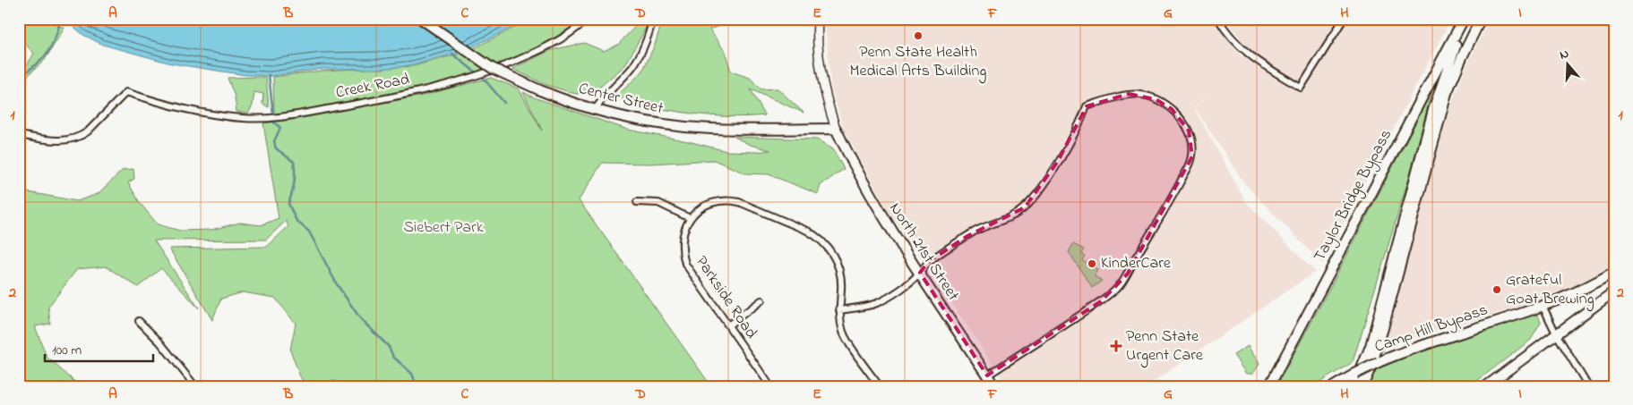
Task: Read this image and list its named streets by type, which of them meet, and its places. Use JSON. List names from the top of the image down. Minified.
{"streets":{"main road":["Center Street","Taylor Bridge Bypass","North 21st Street","Camp Hill Bypass"],"street":["Creek Road","Parkside Road"]},"crossings":[["Center Street","North 21st Street"]],"parks":["Siebert Park"],"places":{"other":["Penn State Health Medical Arts Building","KinderCare","Grateful Goat Brewing"],"health":["Penn State Urgent Care"]},"scale_bar":"100 m","north":"top","grid":{"columns":["A","B","C","D","E","F","G","H","I"],"rows":["1","2"]}}
